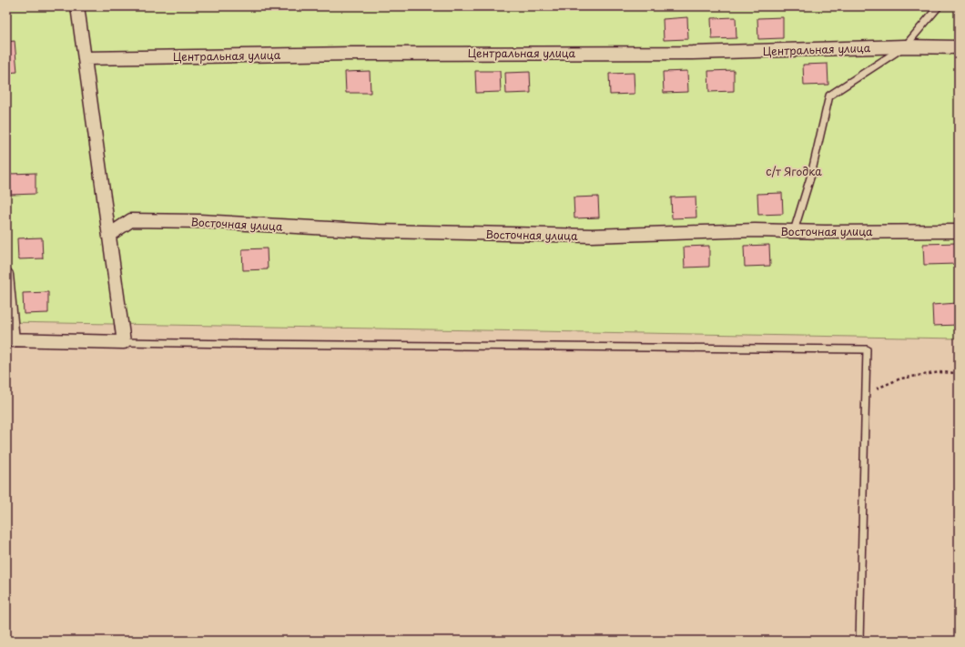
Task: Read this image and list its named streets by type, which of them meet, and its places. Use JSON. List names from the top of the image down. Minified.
{"streets":{"street":["Центральная улица","Восточная улица"]},"parks":["с/т Ягодка"]}
